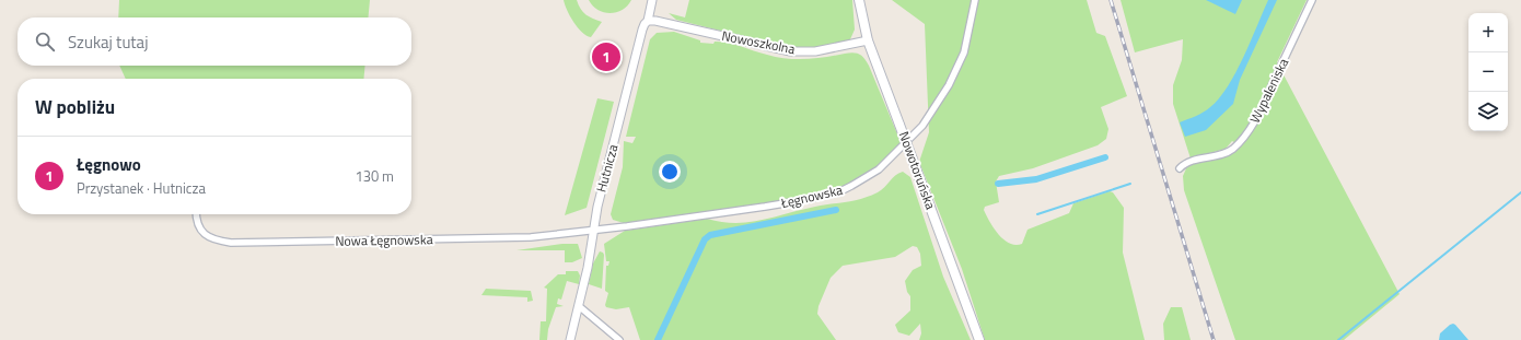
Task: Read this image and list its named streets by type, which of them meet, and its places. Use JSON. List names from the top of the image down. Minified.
{"streets":{"main road":["Nowotoruńska"],"street":["Nowoszkolna","Wypaleniska","Hutnicza","Łęgnowska","Nowa Łęgnowska"]},"crossings":[["Nowoszkolna","Hutnicza"],["Nowoszkolna","Nowotoruńska"],["Hutnicza","Łęgnowska"],["Hutnicza","Nowa Łęgnowska"],["Łęgnowska","Nowa Łęgnowska"]],"page":{"map_buttons":["+","−"],"search":"Szukaj tutaj","pins":"1","heading":"W pobliżu","list":[{"mark":"1","name":"Łęgnowo","note":"Przystanek · Hutnicza","value":"130 m"}]}}
